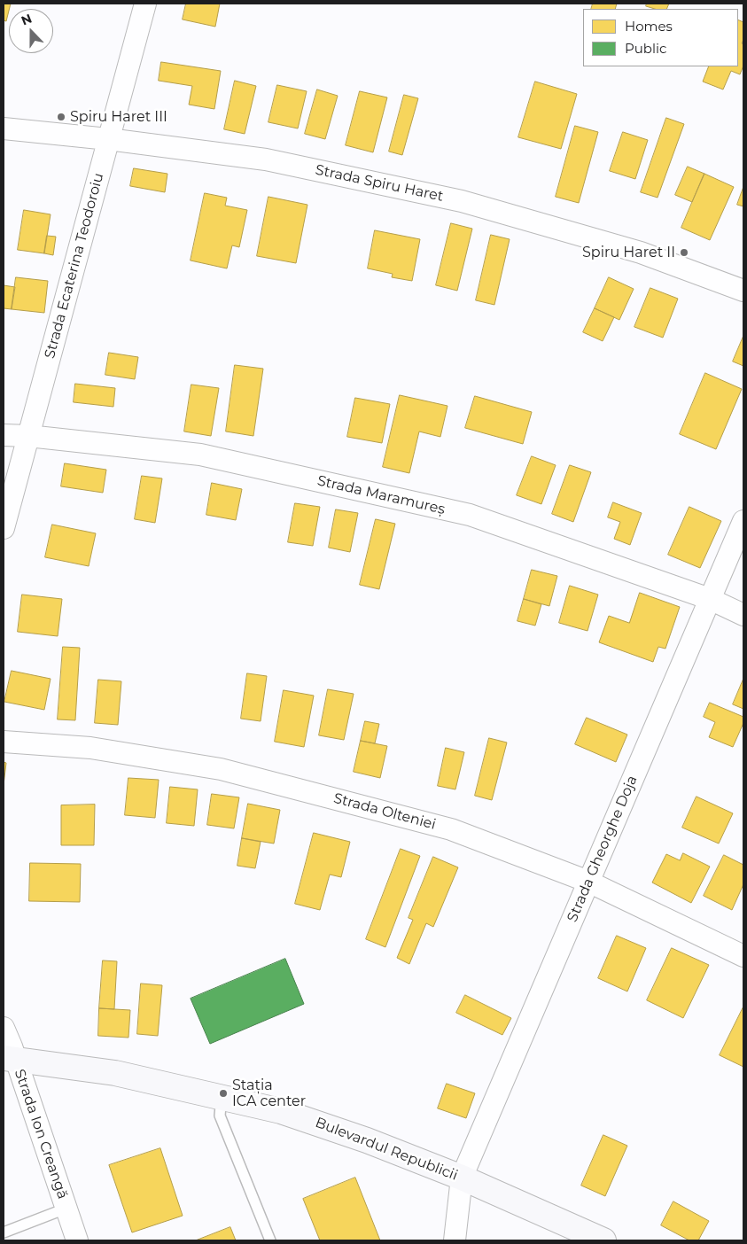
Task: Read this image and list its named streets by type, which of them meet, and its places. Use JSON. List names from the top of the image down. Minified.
{"streets":{"main road":["Bulevardul Republicii"],"street":["Strada Spiru Haret","Strada Ecaterina Teodoroiu","Strada Maramureș","Strada Olteniei","Strada Gheorghe Doja","Strada Ion Creangă"]},"crossings":[["Strada Spiru Haret","Strada Ecaterina Teodoroiu"],["Strada Ecaterina Teodoroiu","Strada Maramureș"],["Strada Maramureș","Strada Gheorghe Doja"],["Strada Olteniei","Strada Gheorghe Doja"],["Strada Gheorghe Doja","Bulevardul Republicii"],["Strada Ion Creangă","Bulevardul Republicii"]],"places":["Spiru Haret III","Spiru Haret II","Stația ICA center"],"legend":["Homes","Public"],"north":"top"}
